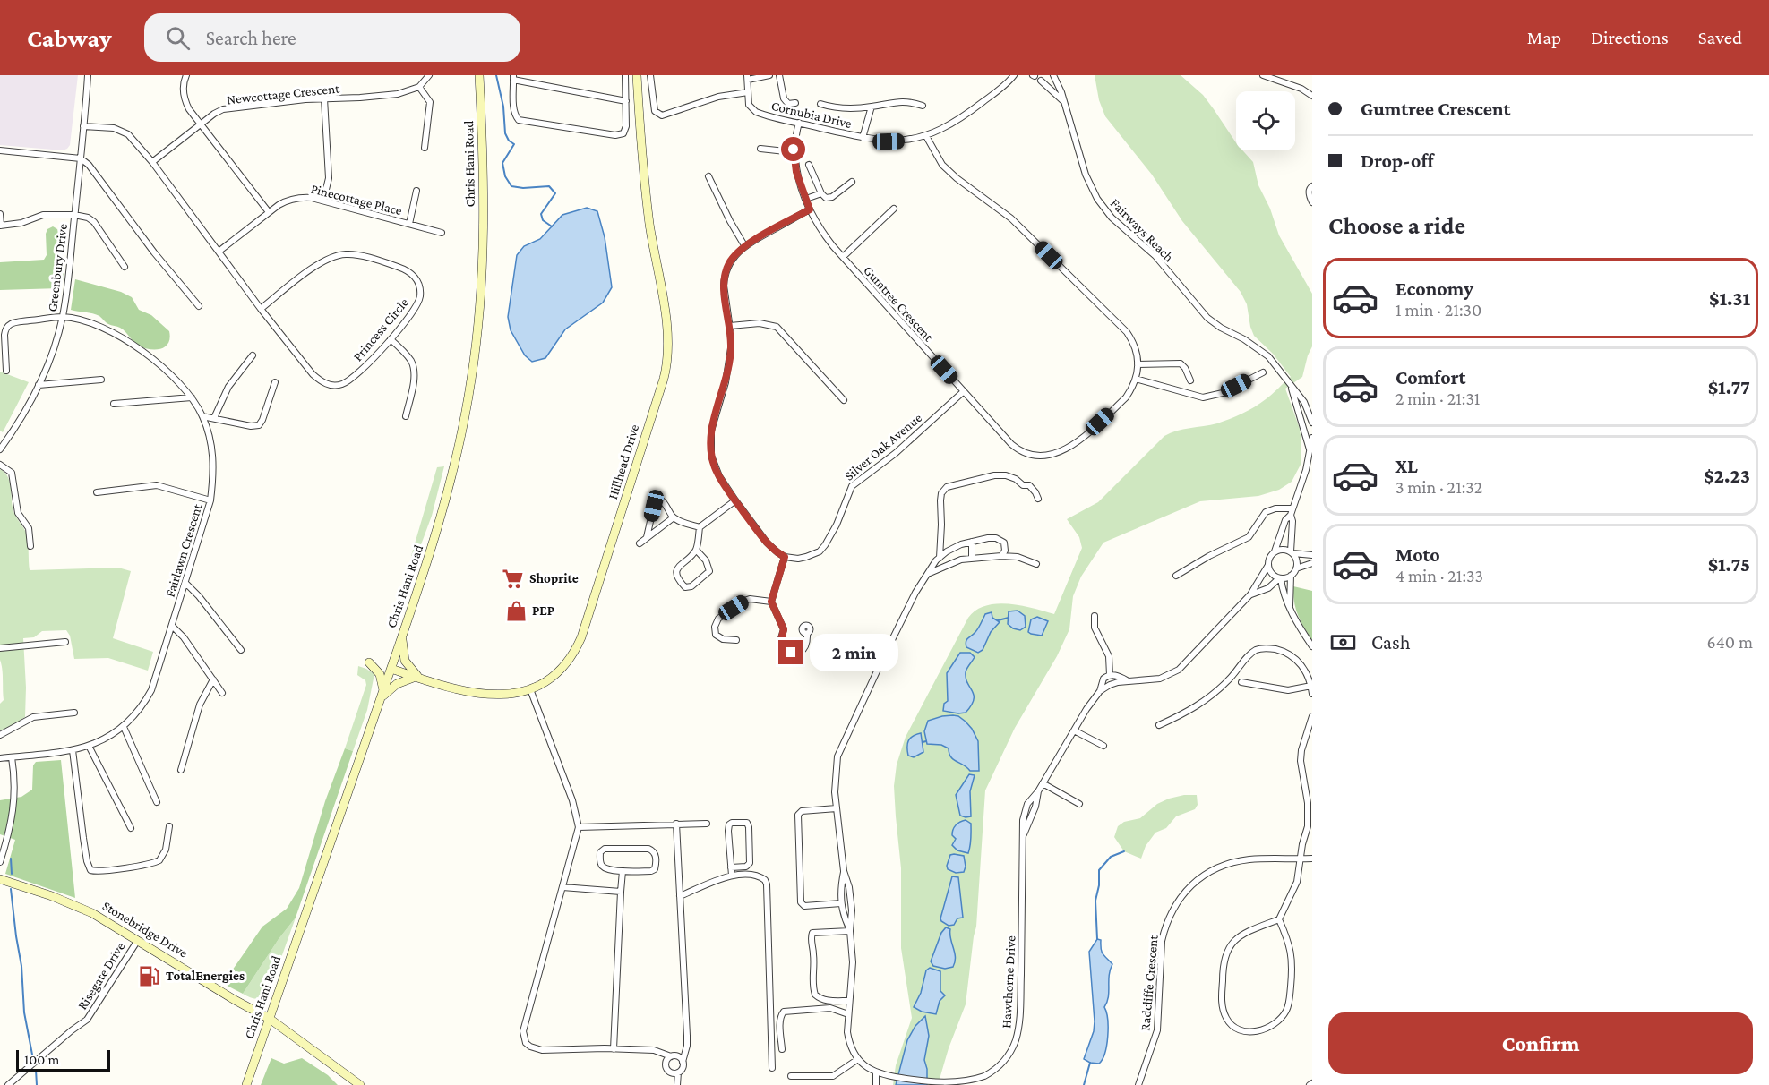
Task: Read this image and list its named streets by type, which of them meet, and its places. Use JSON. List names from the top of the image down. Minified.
{"streets":{"street":["Newcottage Crescent","Cornubia Drive","Chris Hani Road","Pinecottage Place","Fairways Reach","Greenbury Drive","Gumtree Crescent","Princess Circle","Silver Oak Avenue","Hillhead Drive","Fairlawn Crescent","Stonebridge Drive","Risegate Drive","Hawthorne Drive","Radcliffe Crescent"]},"crossings":[["Newcottage Crescent","Princess Circle"],["Cornubia Drive","Gumtree Crescent"],["Chris Hani Road","Hillhead Drive"],["Chris Hani Road","Stonebridge Drive"],["Pinecottage Place","Princess Circle"],["Greenbury Drive","Princess Circle"],["Greenbury Drive","Fairlawn Crescent"],["Gumtree Crescent","Silver Oak Avenue"],["Stonebridge Drive","Risegate Drive"]],"places":{"supermarket":["Shoprite"],"shop":["PEP"],"fuel station":["TotalEnergies"]},"scale_bar":"100 m","page":{"header":"Cabway","search":"Search here","nav":["Map","Directions","Saved"],"banner":["Gumtree Crescent","Drop-off"],"heading":"Choose a ride","list":[{"name":"Economy","note":"1 min · 21:30","value":"$1.31"},{"name":"Comfort","note":"2 min · 21:31","value":"$1.77"},{"name":"XL","note":"3 min · 21:32","value":"$2.23"},{"name":"Moto","note":"4 min · 21:33","value":"$1.75"}],"pay":["Cash","640 m"],"bubble":"2 min","buttons":"Confirm","scale":"100 m"}}
